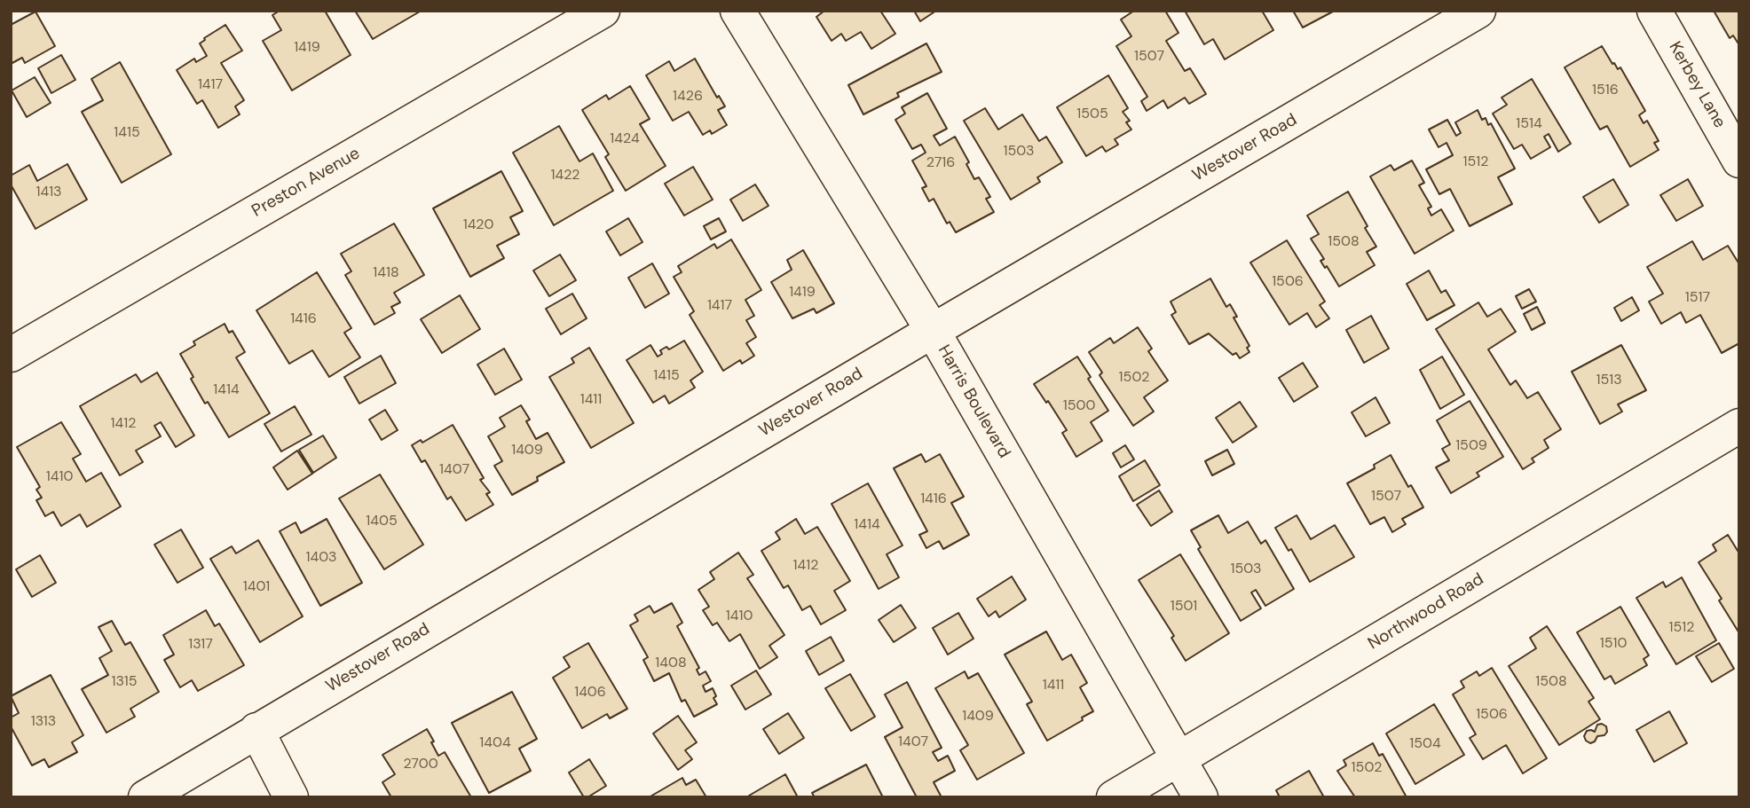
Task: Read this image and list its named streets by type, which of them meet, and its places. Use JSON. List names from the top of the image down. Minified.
{"streets":{"street":["Kerbey Lane","Westover Road","Preston Avenue","Harris Boulevard","Northwood Road"]},"crossings":[["Westover Road","Harris Boulevard"],["Harris Boulevard","Northwood Road"]],"house_numbers":["1419","1507","1417","1516","1426","1505","1514","1415","1424","1503","1512","2716","1422","1413","1420","1508","1418","1506","1419","1517","1417","1416","1415","1502","1513","1414","1411","1500","1412","1509","1409","1407","1410","1507","1416","1405","1414","1403","1412","1503","1401","1501","1410","1512","1510","1317","1408","1315","1508","1411","1406","1506","1409","1313","1407","1404","1504","2700","1502"]}
